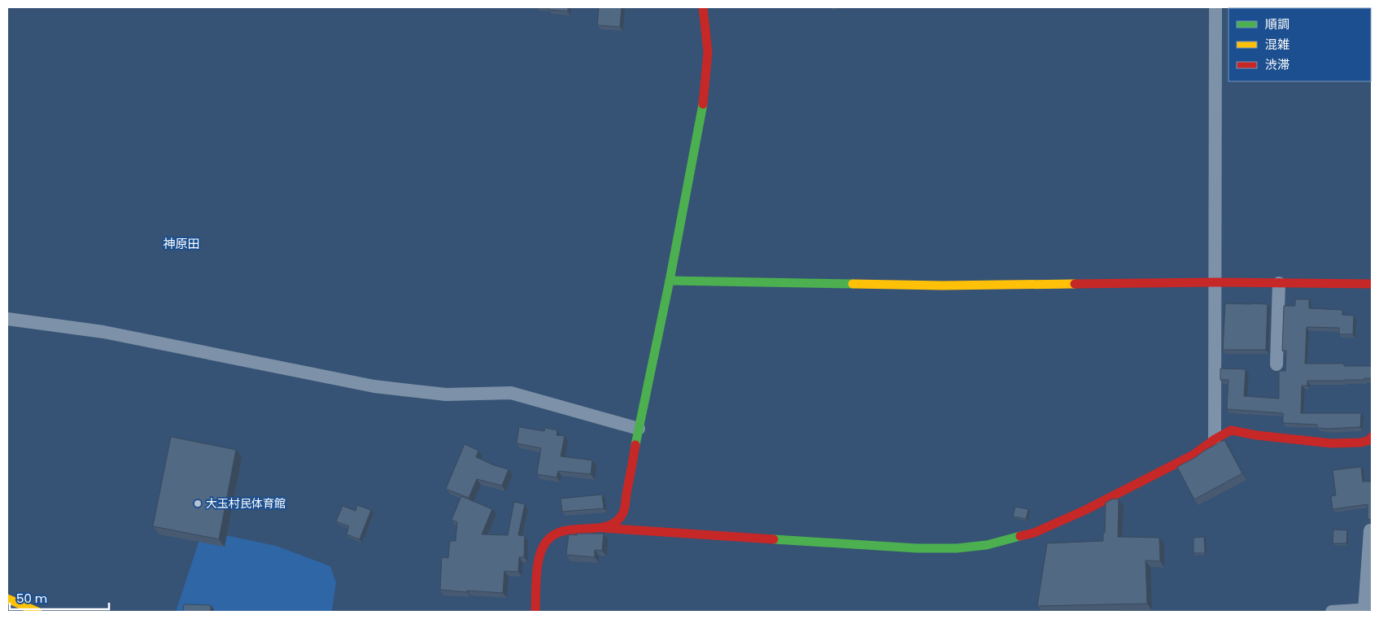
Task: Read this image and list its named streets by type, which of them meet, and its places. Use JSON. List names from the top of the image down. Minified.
{"districts":["神原田"],"places":["大玉村民体育館"],"legend":["順調","混雑","渋滞"],"scale_bar":"50 m"}
